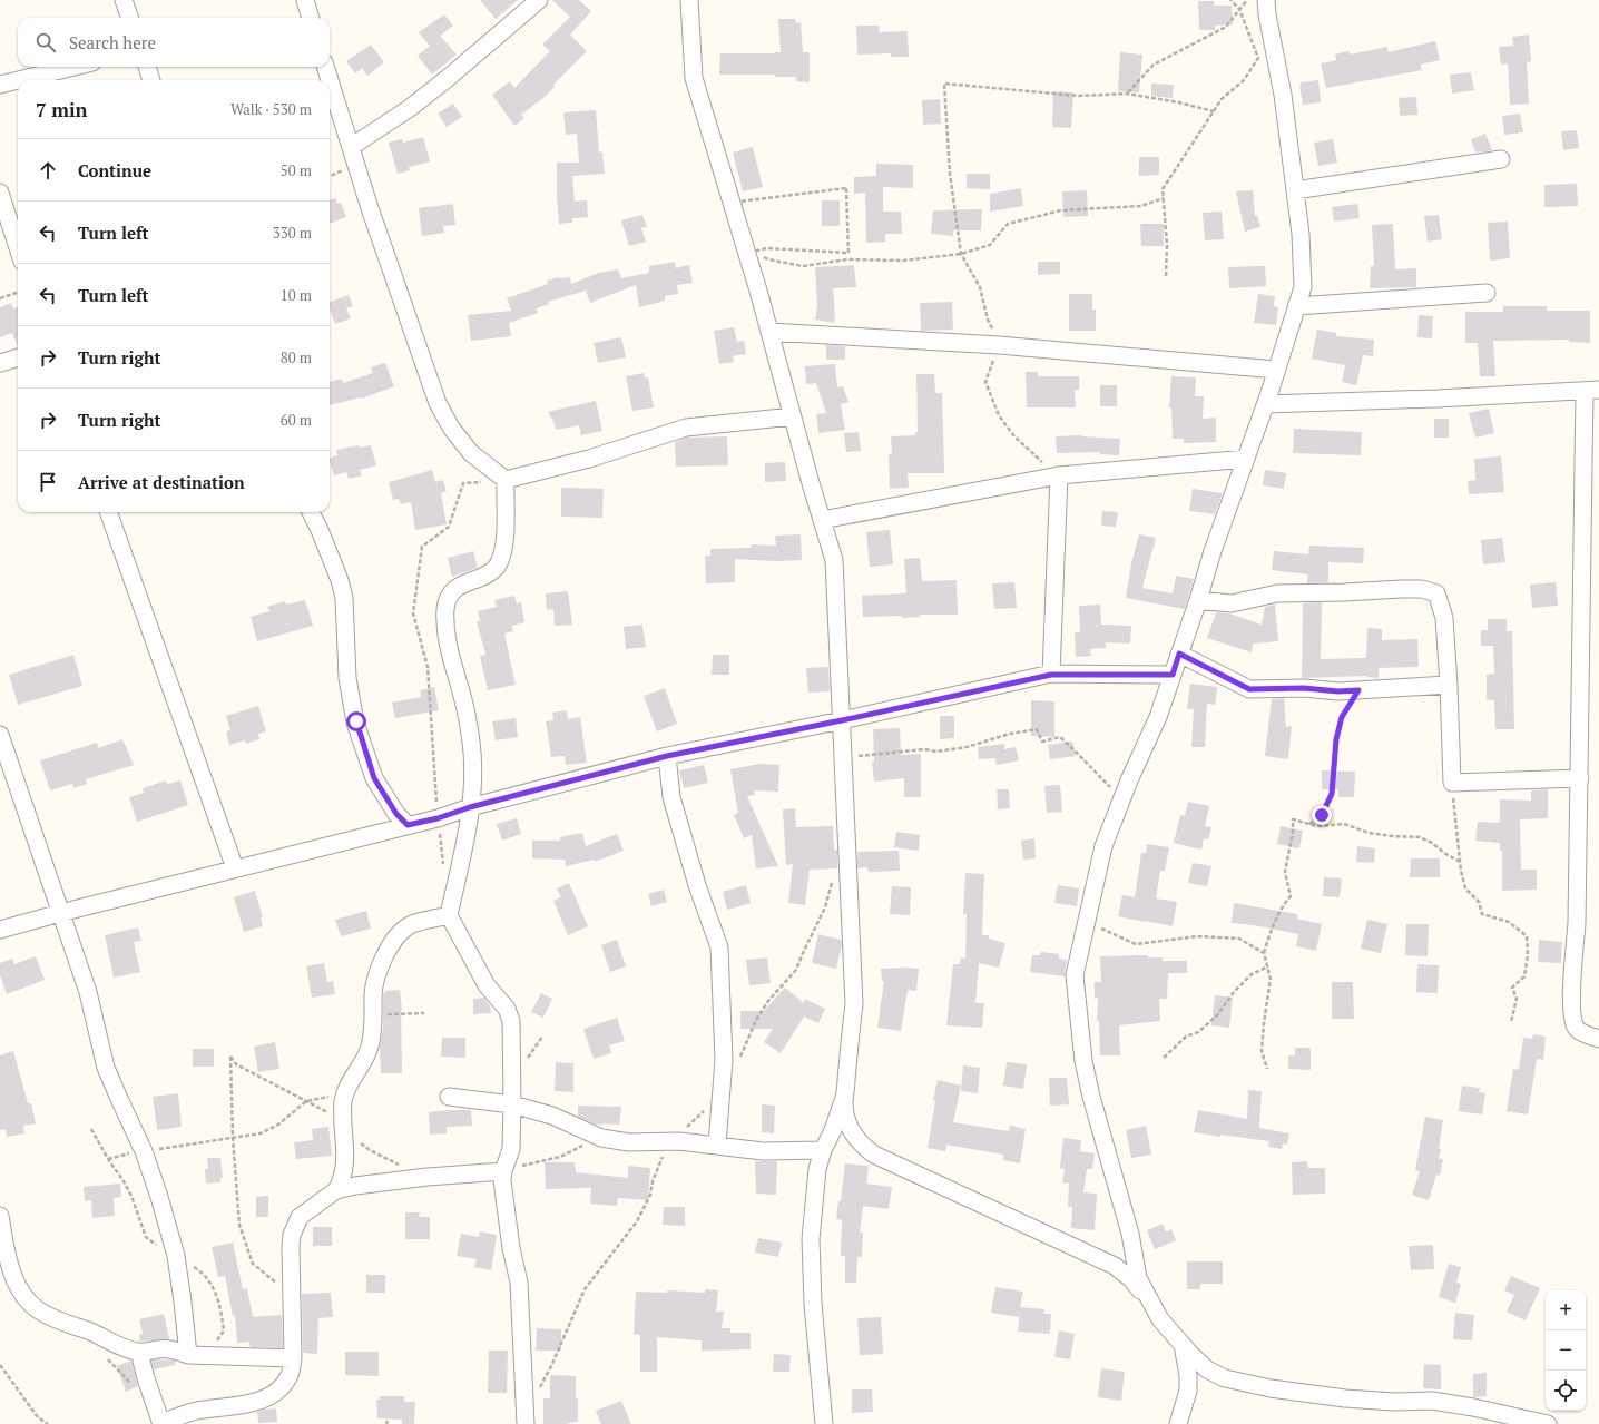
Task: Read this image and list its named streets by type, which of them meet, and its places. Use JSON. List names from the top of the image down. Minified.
{"page":{"search":"Search here","heading":["7 min","Walk · 530 m"],"list":[["Continue","50 m"],["Turn left","330 m"],["Turn left","10 m"],["Turn right","80 m"],["Turn right","60 m"],"Arrive at destination"],"map_buttons":["+","−"]}}
